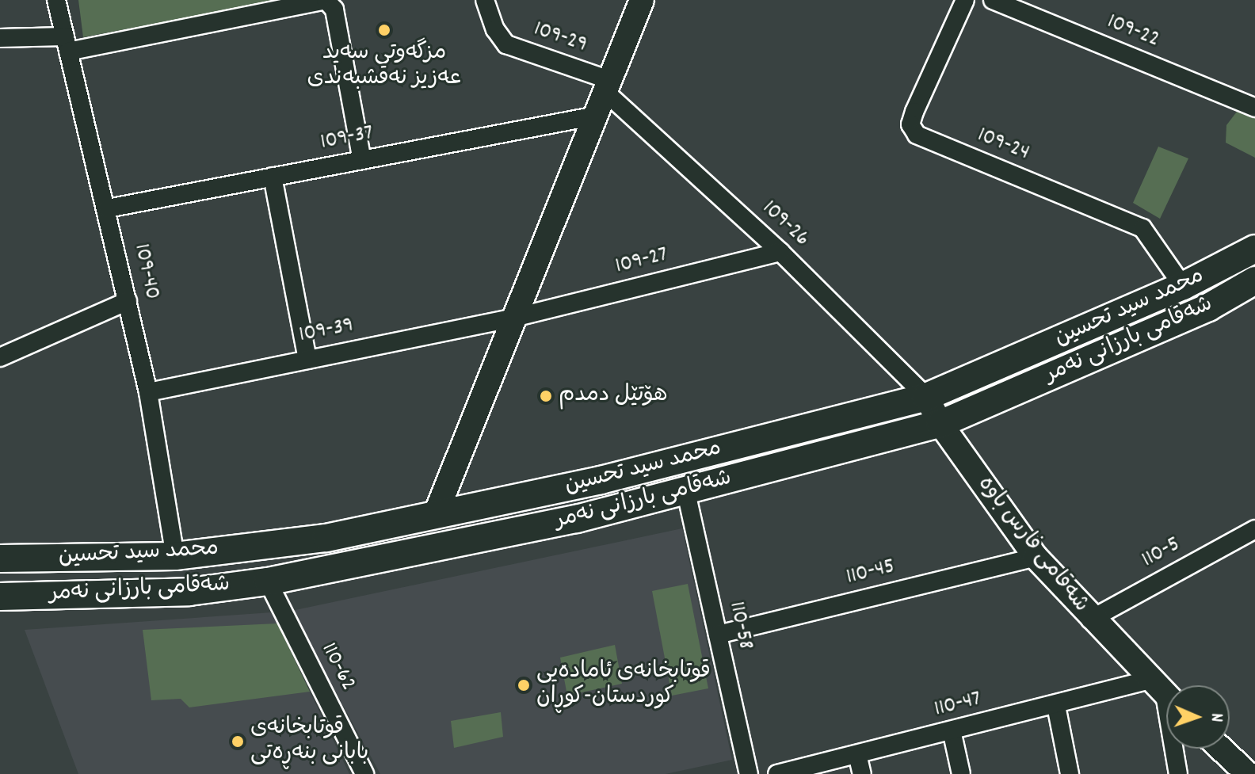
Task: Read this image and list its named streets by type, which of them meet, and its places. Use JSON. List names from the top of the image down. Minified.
{"streets":{"main road":["محمد سید تحسین","شەقامی بارزانی نەمر"],"street":["109-22","109-29","109-37","109-24","109-26","109-27","109-40","109-39","شەقامی فارس باوە","110-5","110-45","110-58","110-62","110-47"]},"crossings":[["109-29","109-26"],["109-37","109-40"],["109-24","محمد سید تحسین"],["109-26","109-27"],["109-26","محمد سید تحسین"],["109-26","شەقامی فارس باوە"],["109-27","109-39"],["109-40","محمد سید تحسین"],["109-40","109-39"],["محمد سید تحسین","شەقامی فارس باوە"],["شەقامی بارزانی نەمر","شەقامی فارس باوە"],["شەقامی بارزانی نەمر","110-58"],["شەقامی بارزانی نەمر","110-62"],["شەقامی فارس باوە","110-5"],["شەقامی فارس باوە","110-45"],["شەقامی فارس باوە","110-47"],["110-45","110-58"]],"places":["مزگەوتی سەید عەزیز نەقشبەندی","هۆتێل دمدم","قوتابخانەی ئامادەیی کوردستان-کوڕان","قوتابخانەی بابانی بنەڕەتی"],"north":"right"}
